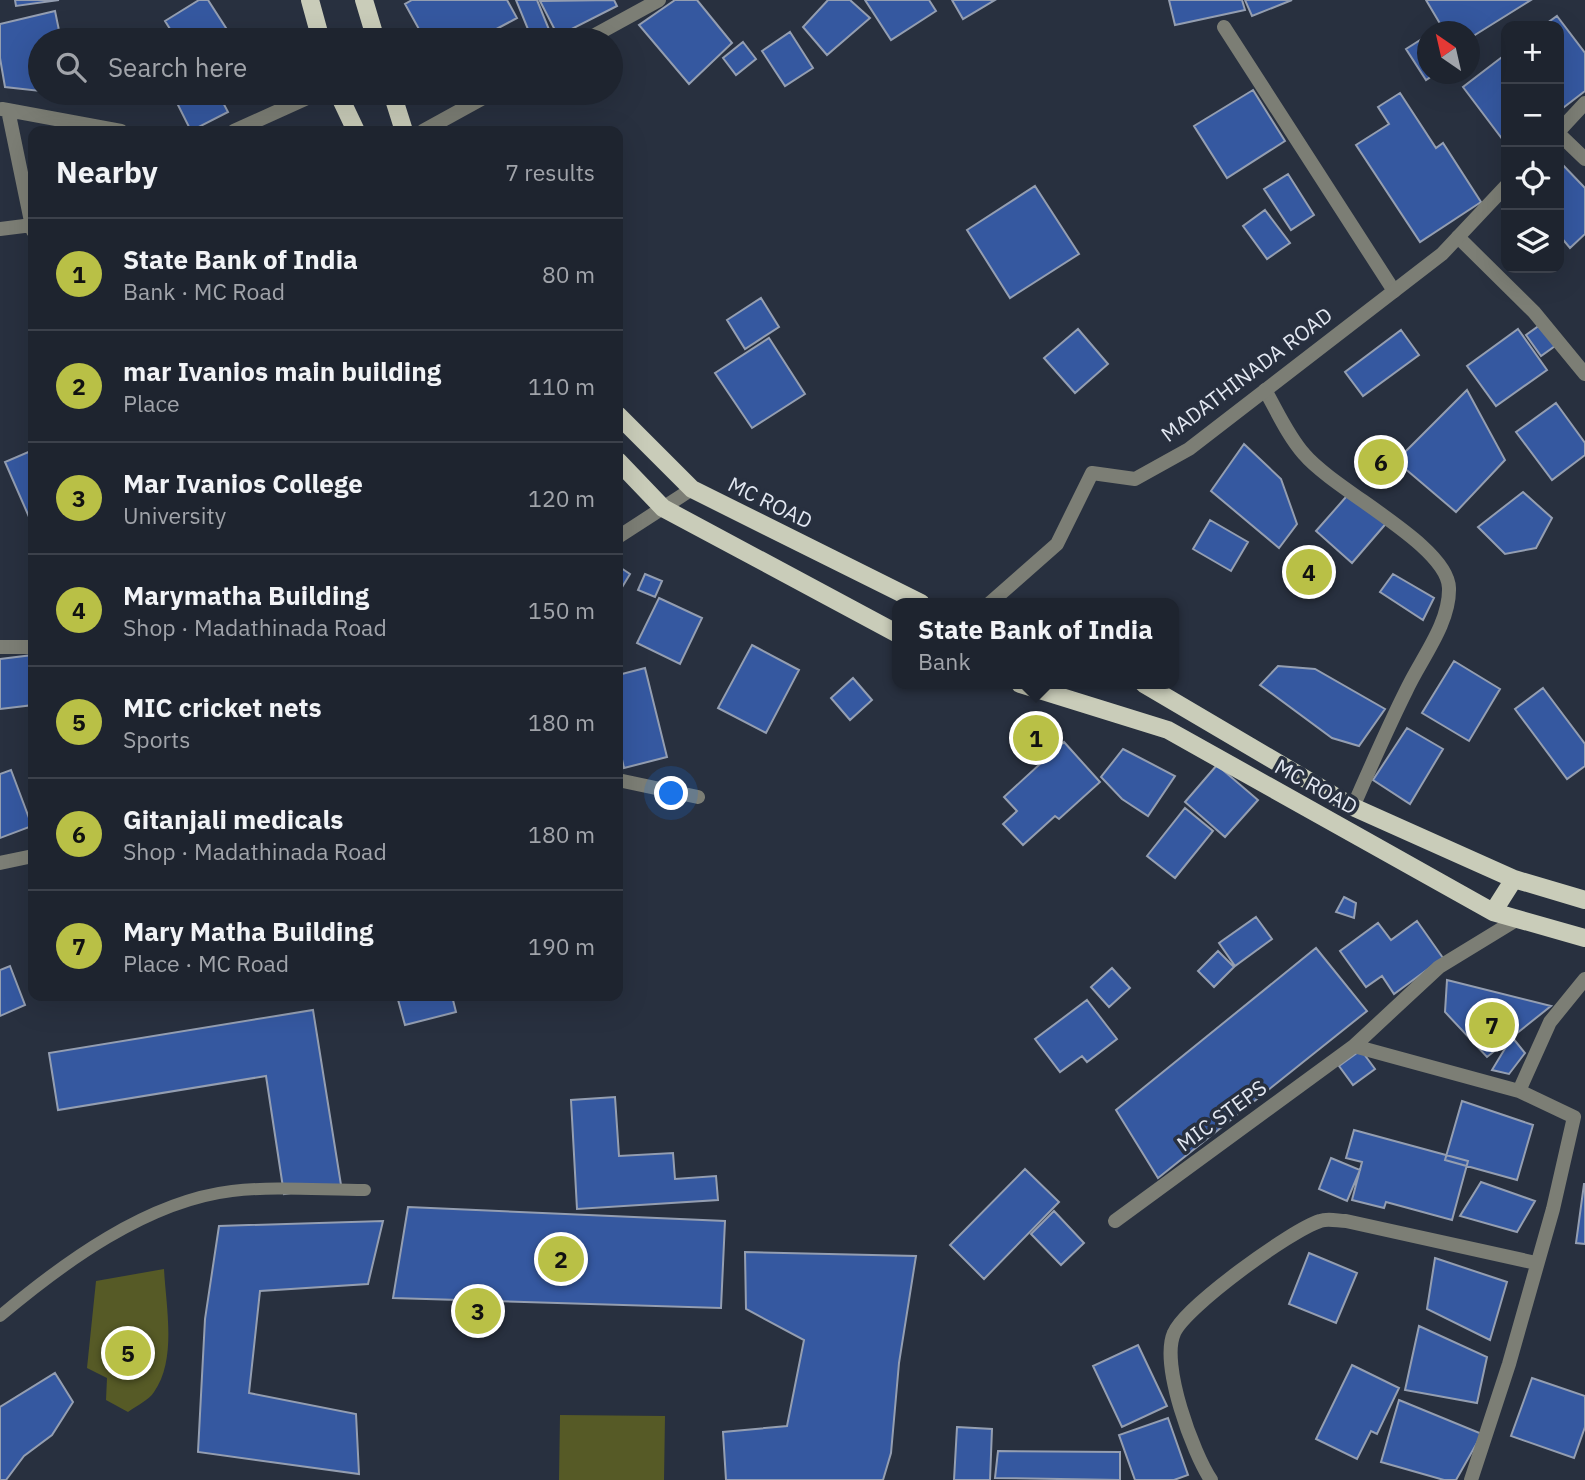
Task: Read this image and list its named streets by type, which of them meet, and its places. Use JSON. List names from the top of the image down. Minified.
{"streets":{"main road":["MC ROAD"],"street":["MADATHINADA ROAD","MIC STEPS"]},"crossings":[["MC ROAD","MIC STEPS"]],"north":"top left","page":{"map_buttons":["+","−"],"search":"Search here","heading":["Nearby","7 results"],"list":[{"mark":"1","name":"State Bank of India","note":"Bank · MC Road","value":"80 m"},{"mark":"2","name":"mar Ivanios main building","note":"Place","value":"110 m"},{"mark":"3","name":"Mar Ivanios College","note":"University","value":"120 m"},{"mark":"4","name":"Marymatha Building","note":"Shop · Madathinada Road","value":"150 m"},{"mark":"5","name":"MIC cricket nets","note":"Sports","value":"180 m"},{"mark":"6","name":"Gitanjali medicals","note":"Shop · Madathinada Road","value":"180 m"},{"mark":"7","name":"Mary Matha Building","note":"Place · MC Road","value":"190 m"}],"pins":["6","4","1","7","2","3","5"],"popup":["State Bank of India","Bank"]}}
